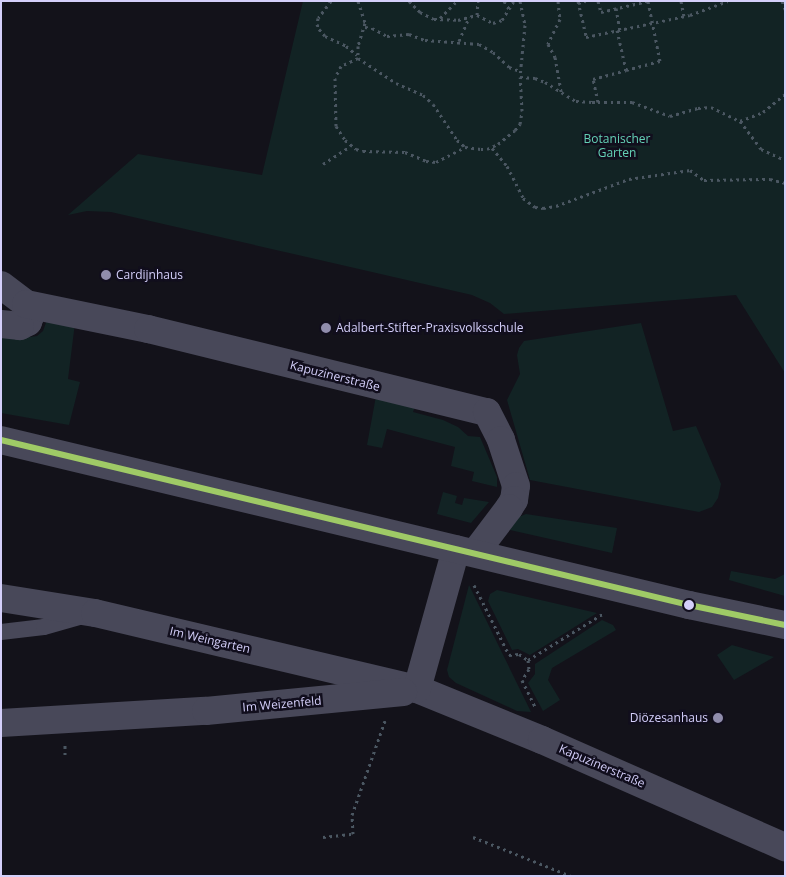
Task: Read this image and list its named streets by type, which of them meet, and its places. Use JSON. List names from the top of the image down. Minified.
{"streets":{"street":["Kapuzinerstraße","Im Weingarten","Im Weizenfeld"]},"crossings":[["Kapuzinerstraße","Im Weingarten"],["Kapuzinerstraße","Im Weizenfeld"],["Im Weingarten","Im Weizenfeld"]],"parks":["Botanischer Garten"],"places":["Cardijnhaus","Adalbert-Stifter-Praxisvolksschule","Diözesanhaus"]}
